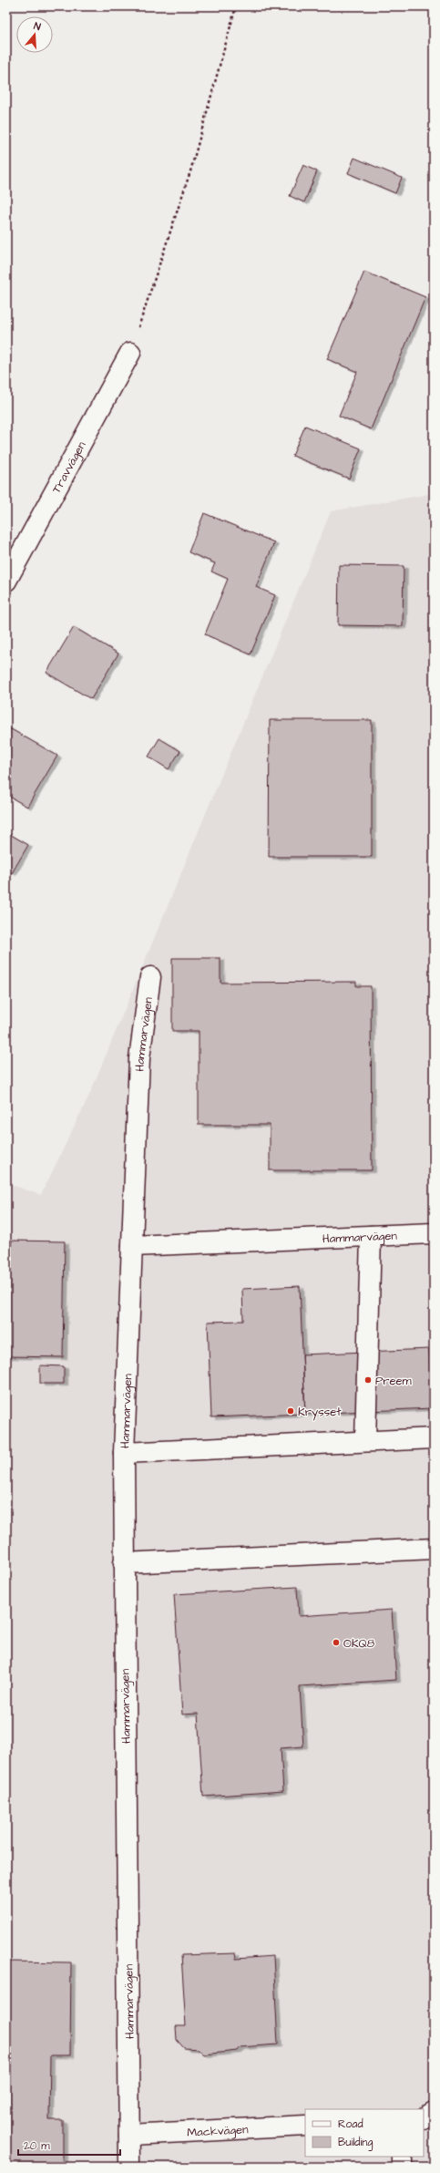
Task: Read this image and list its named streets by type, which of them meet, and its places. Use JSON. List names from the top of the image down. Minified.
{"streets":{"street":["Travvägen","Hammarvägen","Mackvägen"]},"crossings":[["Hammarvägen","Mackvägen"]],"places":["Preem","Krysset","OKQ8"],"legend":["Road","Building"],"scale_bar":"20 m","north":"top"}
